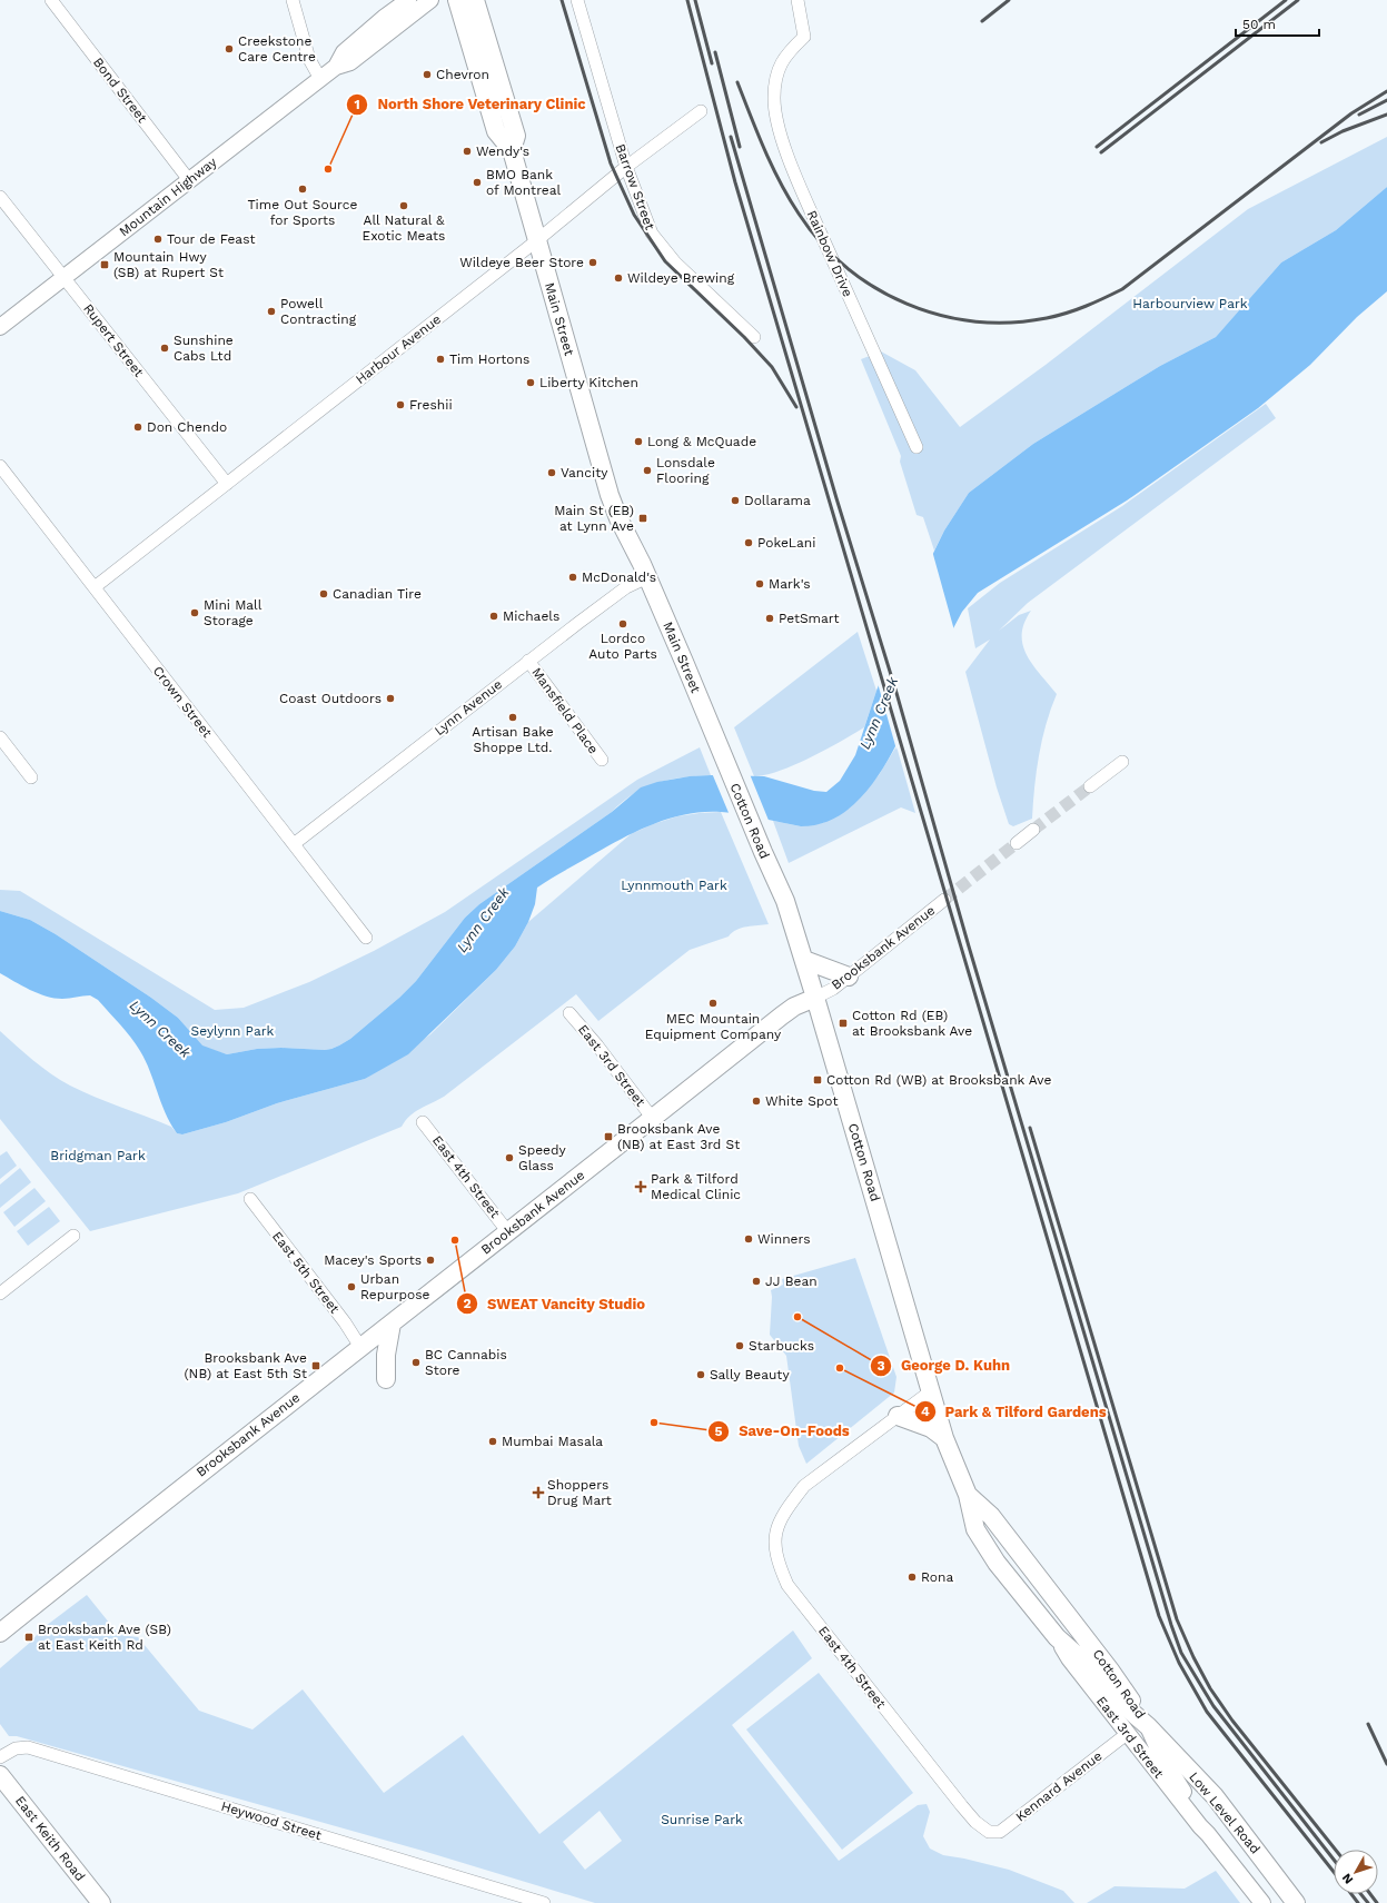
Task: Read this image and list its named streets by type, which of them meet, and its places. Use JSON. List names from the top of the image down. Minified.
{"streets":{"main road":["Main Street","Cotton Road","Brooksbank Avenue","Low Level Road","East Keith Road"],"street":["Bond Street","Barrow Street","Mountain Highway","Rainbow Drive","Rupert Street","Harbour Avenue","Crown Street","Lynn Avenue","Mansfield Place","East 3rd Street","East 4th Street","East 5th Street","Kennard Avenue","Heywood Street"]},"crossings":[["Bond Street","Mountain Highway"],["Barrow Street","Harbour Avenue"],["Mountain Highway","Rupert Street"],["Main Street","Harbour Avenue"],["Main Street","Lynn Avenue"],["Main Street","Cotton Road"],["Rupert Street","Harbour Avenue"],["Harbour Avenue","Crown Street"],["Crown Street","Lynn Avenue"],["Lynn Avenue","Mansfield Place"],["Cotton Road","Brooksbank Avenue"],["Cotton Road","East 3rd Street"],["Cotton Road","East 4th Street"],["Cotton Road","Low Level Road"],["Brooksbank Avenue","East 3rd Street"],["Brooksbank Avenue","East 4th Street"],["Brooksbank Avenue","East 5th Street"],["East 3rd Street","Kennard Avenue"],["East 3rd Street","Low Level Road"],["East 4th Street","Kennard Avenue"]],"water":["Lynn Creek"],"parks":["Harbourview Park","Lynnmouth Park","Seylynn Park","Bridgman Park","Sunrise Park"],"places":{"other":["Creekstone Care Centre","Chevron","Wendy's","North Shore Veterinary Clinic","BMO Bank of Montreal","Time Out Source for Sports","All Natural & Exotic Meats","Tour de Feast","Wildeye Beer Store","Wildeye Brewing","Powell Contracting","Sunshine Cabs Ltd","Tim Hortons","Liberty Kitchen","Freshii","Don Chendo","Long & McQuade","Lonsdale Flooring","Vancity","Dollarama","PokeLani","McDonald's","Mark's","Canadian Tire","Mini Mall Storage","Michaels","PetSmart","Lordco Auto Parts","Coast Outdoors","Artisan Bake Shoppe Ltd.","MEC Mountain Equipment Company","White Spot","Speedy Glass","Winners","SWEAT Vancity Studio","Macey's Sports","JJ Bean","Urban Repurpose","George D. Kuhn","Starbucks","BC Cannabis Store","Park & Tilford Gardens","Sally Beauty","Save-On-Foods","Mumbai Masala","Rona"],"transit":["Mountain Hwy (SB) at Rupert St","Main St (EB) at Lynn Ave","Cotton Rd (EB) at Brooksbank Ave","Cotton Rd (WB) at Brooksbank Ave","Brooksbank Ave (NB) at East 3rd St","Brooksbank Ave (NB) at East 5th St","Brooksbank Ave (SB) at East Keith Rd"],"health":["Park & Tilford Medical Clinic","Shoppers Drug Mart"]},"scale_bar":"50 m","north":"bottom left"}
